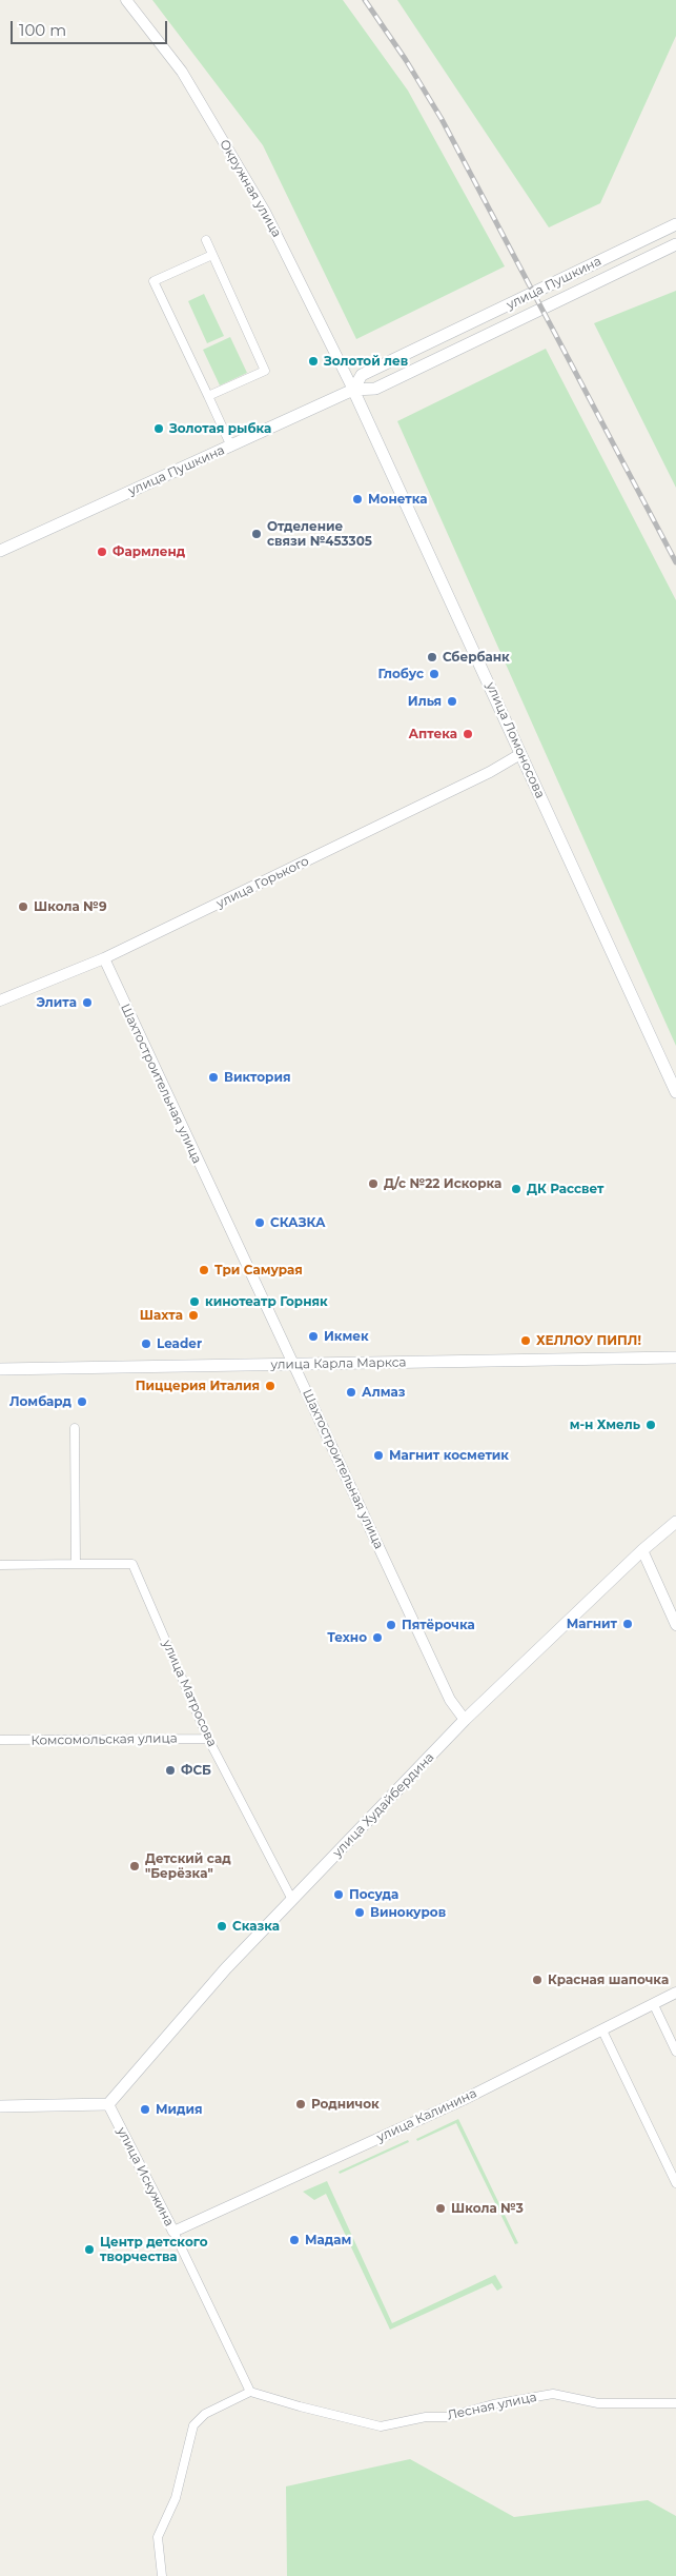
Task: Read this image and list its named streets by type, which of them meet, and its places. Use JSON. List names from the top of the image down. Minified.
{"streets":{"main road":["улица Пушкина","улица Ломоносова","улица Карла Маркса","улица Худайбердина"],"street":["Окружная улица","улица Горького","Шахтостроительная улица","улица Матросова","Комсомольская улица","улица Калинина","улица Искужина","Лесная улица"]},"crossings":[["Окружная улица","улица Пушкина"],["Окружная улица","улица Ломоносова"],["улица Пушкина","улица Ломоносова"],["улица Ломоносова","улица Горького"],["улица Горького","Шахтостроительная улица"],["Шахтостроительная улица","улица Карла Маркса"],["Шахтостроительная улица","улица Худайбердина"],["улица Матросова","Комсомольская улица"],["улица Матросова","улица Худайбердина"],["улица Худайбердина","улица Искужина"],["улица Калинина","улица Искужина"],["улица Искужина","Лесная улица"]],"places":["Золотой лев","Золотая рыбка","Монетка","Отделение связи №453305","Фармленд","Сбербанк","Глобус","Илья","Аптека","Школа №9","Элита","Виктория","Д/с №22 Искорка","ДК Рассвет","СКАЗКА","Три Самурая","кинотеатр Горняк","Шахта","Икмек","ХЕЛЛОУ ПИПЛ!","Leader","Пиццерия Италия","Алмаз","Ломбард","м-н Хмель","Магнит косметик","Магнит","Пятёрочка","Техно","ФСБ","Детский сад \"Берёзка\"","Посуда","Винокуров","Сказка","Красная шапочка","Родничок","Мидия","Школа №3","Мадам","Центр детского творчества"],"scale_bar":"100 m"}
